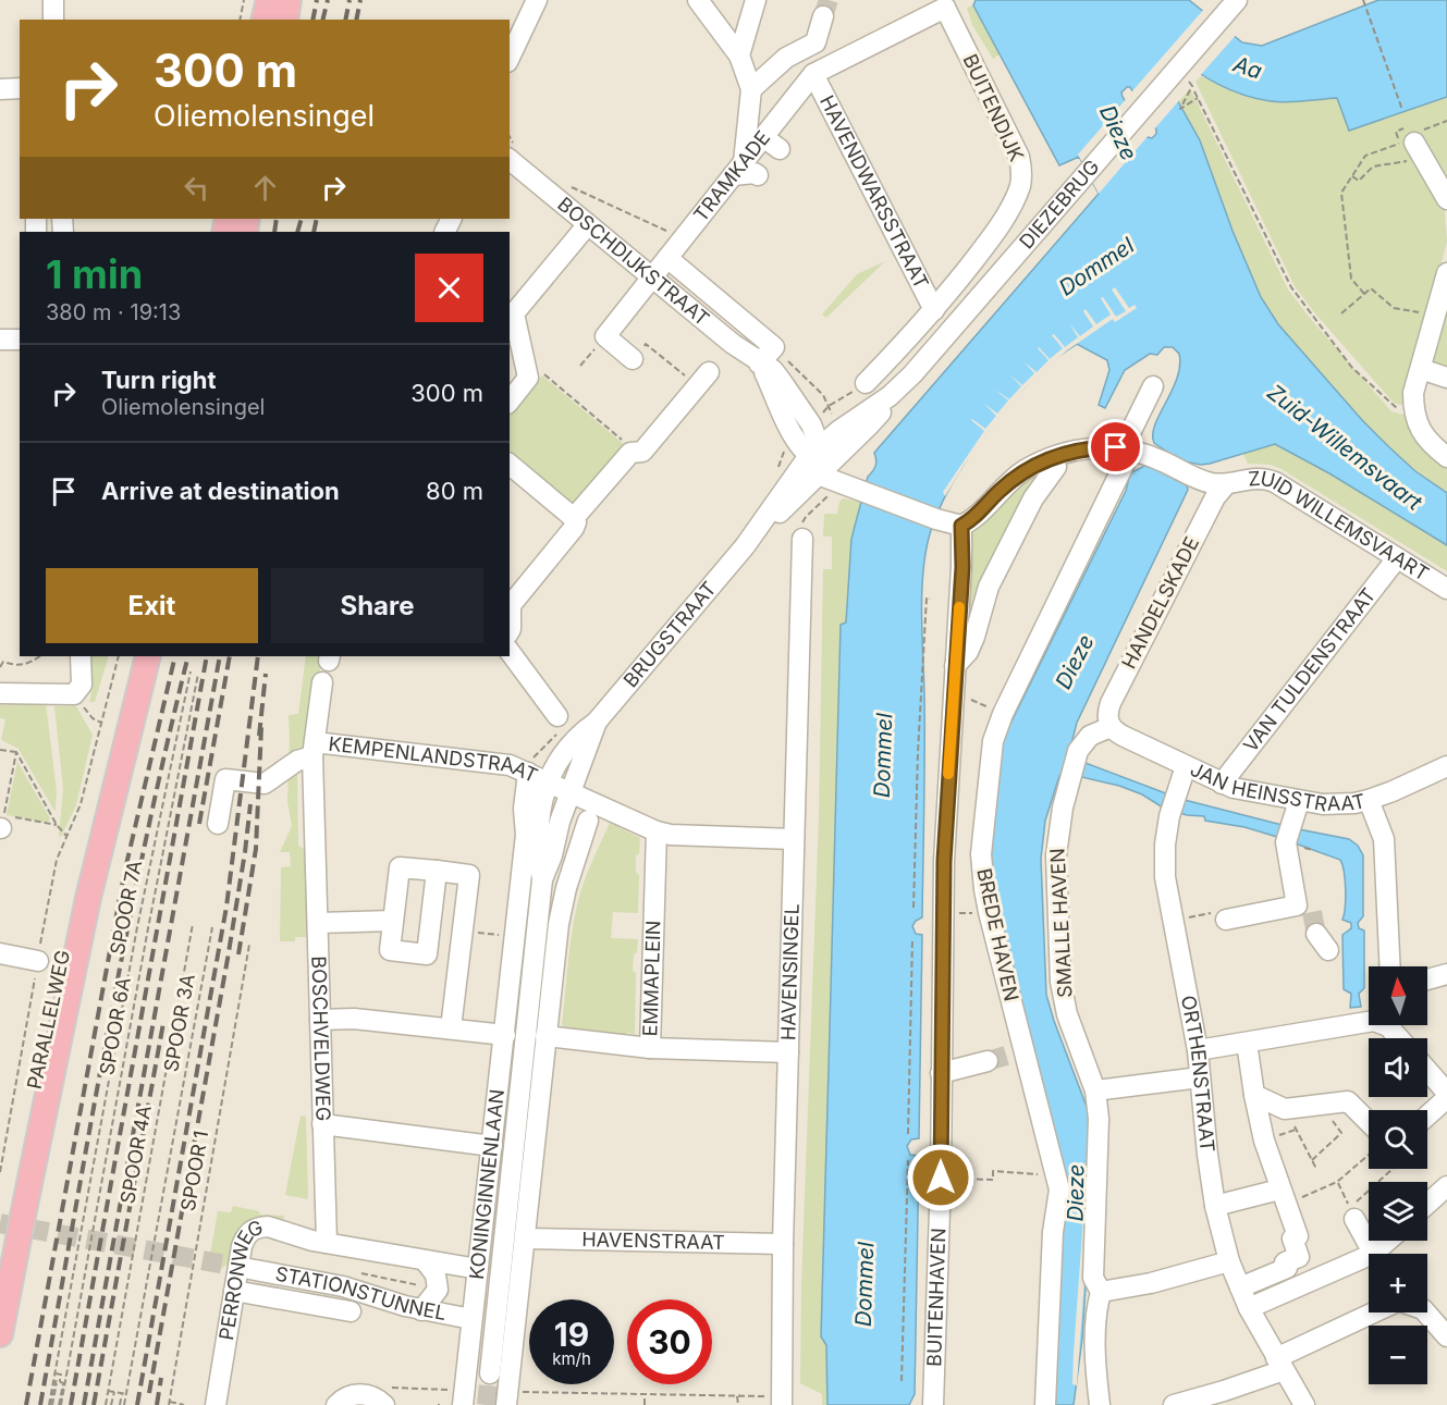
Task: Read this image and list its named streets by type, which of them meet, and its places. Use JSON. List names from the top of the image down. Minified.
{"streets":{"main road":["PARALLELWEG"],"street":["BUITENDIJK","TRAMKADE","HAVENDWARSSTRAAT","DIEZEBRUG","BOSCHDIJKSTRAAT","ZUID WILLEMSVAART","HANDELSKADE","BRUGSTRAAT","VAN TULDENSTRAAT","KEMPENLANDSTRAAT","JAN HEINSSTRAAT","SMALLE HAVEN","BREDE HAVEN","HAVENSINGEL","EMMAPLEIN","BOSCHVELDWEG","ORTHENSTRAAT","KONINGINNENLAAN","HAVENSTRAAT","PERRONWEG","STATIONSTUNNEL","BUITENHAVEN"],"path":["SPOOR 7A","SPOOR 3A","SPOOR 6A","SPOOR 4A","SPOOR 1"]},"crossings":[["BUITENDIJK","HAVENDWARSSTRAAT"],["TRAMKADE","HAVENDWARSSTRAAT"],["TRAMKADE","BOSCHDIJKSTRAAT"],["DIEZEBRUG","BOSCHDIJKSTRAAT"],["DIEZEBRUG","BRUGSTRAAT"],["BOSCHDIJKSTRAAT","BRUGSTRAAT"],["ZUID WILLEMSVAART","HANDELSKADE"],["ZUID WILLEMSVAART","VAN TULDENSTRAAT"],["HANDELSKADE","JAN HEINSSTRAAT"],["HANDELSKADE","SMALLE HAVEN"],["VAN TULDENSTRAAT","JAN HEINSSTRAAT"],["KEMPENLANDSTRAAT","BOSCHVELDWEG"],["JAN HEINSSTRAAT","SMALLE HAVEN"],["JAN HEINSSTRAAT","ORTHENSTRAAT"],["SPOOR 7A","SPOOR 6A"],["HAVENSINGEL","HAVENSTRAAT"],["EMMAPLEIN","KONINGINNENLAAN"],["BOSCHVELDWEG","PERRONWEG"],["KONINGINNENLAAN","HAVENSTRAAT"],["KONINGINNENLAAN","STATIONSTUNNEL"]],"water":["Aa","Dieze","Dommel","Zuid-Willemsvaart"],"north":"top","page":{"turn":["300 m","Oliemolensingel"],"heading":["1 min","380 m · 19:13"],"list":[{"name":"Turn right","note":"Oliemolensingel","value":"300 m"},{"name":"Arrive at destination","value":"80 m"}],"buttons":["Exit","Share"],"map_buttons":["+","−"],"speed":"19 km/h","limit":"30"}}
